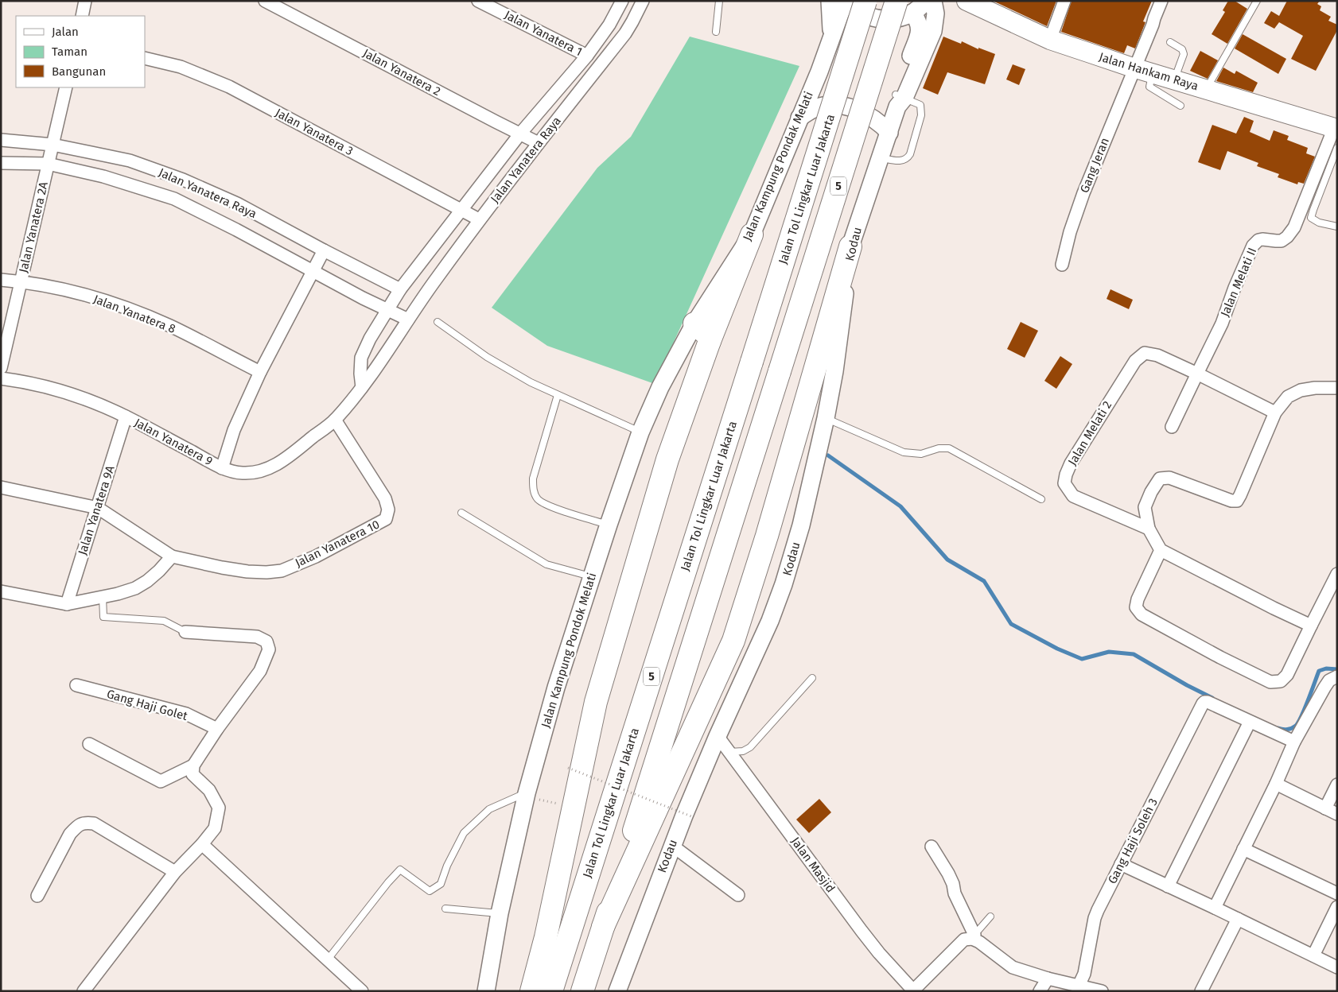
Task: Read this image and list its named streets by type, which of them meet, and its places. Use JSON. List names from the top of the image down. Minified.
{"streets":{"highway":["5","Jalan Tol Lingkar Luar Jakarta"],"main road":["Jalan Hankam Raya","Jalan Kampung Pondak Melati","Kodau","Jalan Kampung Pondok Melati"],"street":["Jalan Yanatera 1","Jalan Yanatera 2","Jalan Yanatera 3","Jalan Yanatera Raya","Gang Jeran","Jalan Yanatera 2A","Jalan Melati II","Jalan Yanatera 8","Jalan Melati 2","Jalan Yanatera 9","Jalan Yanatera 9A","Jalan Yanatera 10","Gang Haji Golet","Gang Haji Soleh 3","Jalan Masjid"]},"crossings":[["Jalan Yanatera 1","Jalan Yanatera Raya"],["Jalan Hankam Raya","Gang Jeran"],["Jalan Hankam Raya","Jalan Melati II"],["Jalan Yanatera 2","Jalan Yanatera Raya"],["Jalan Yanatera 3","Jalan Yanatera Raya"],["Jalan Yanatera Raya","Jalan Yanatera 2A"],["Jalan Yanatera Raya","Jalan Yanatera 9"],["Jalan Yanatera Raya","Jalan Yanatera 10"],["Jalan Kampung Pondak Melati","Jalan Kampung Pondok Melati"],["5","Kodau"],["Jalan Yanatera 2A","Jalan Yanatera 8"],["Kodau","Jalan Masjid"],["Jalan Melati II","Jalan Melati 2"],["Jalan Yanatera 9","Jalan Yanatera 9A"],["Jalan Yanatera 9","Jalan Yanatera 10"],["Jalan Yanatera 9A","Jalan Yanatera 10"]],"legend":["Jalan","Taman","Bangunan"]}
